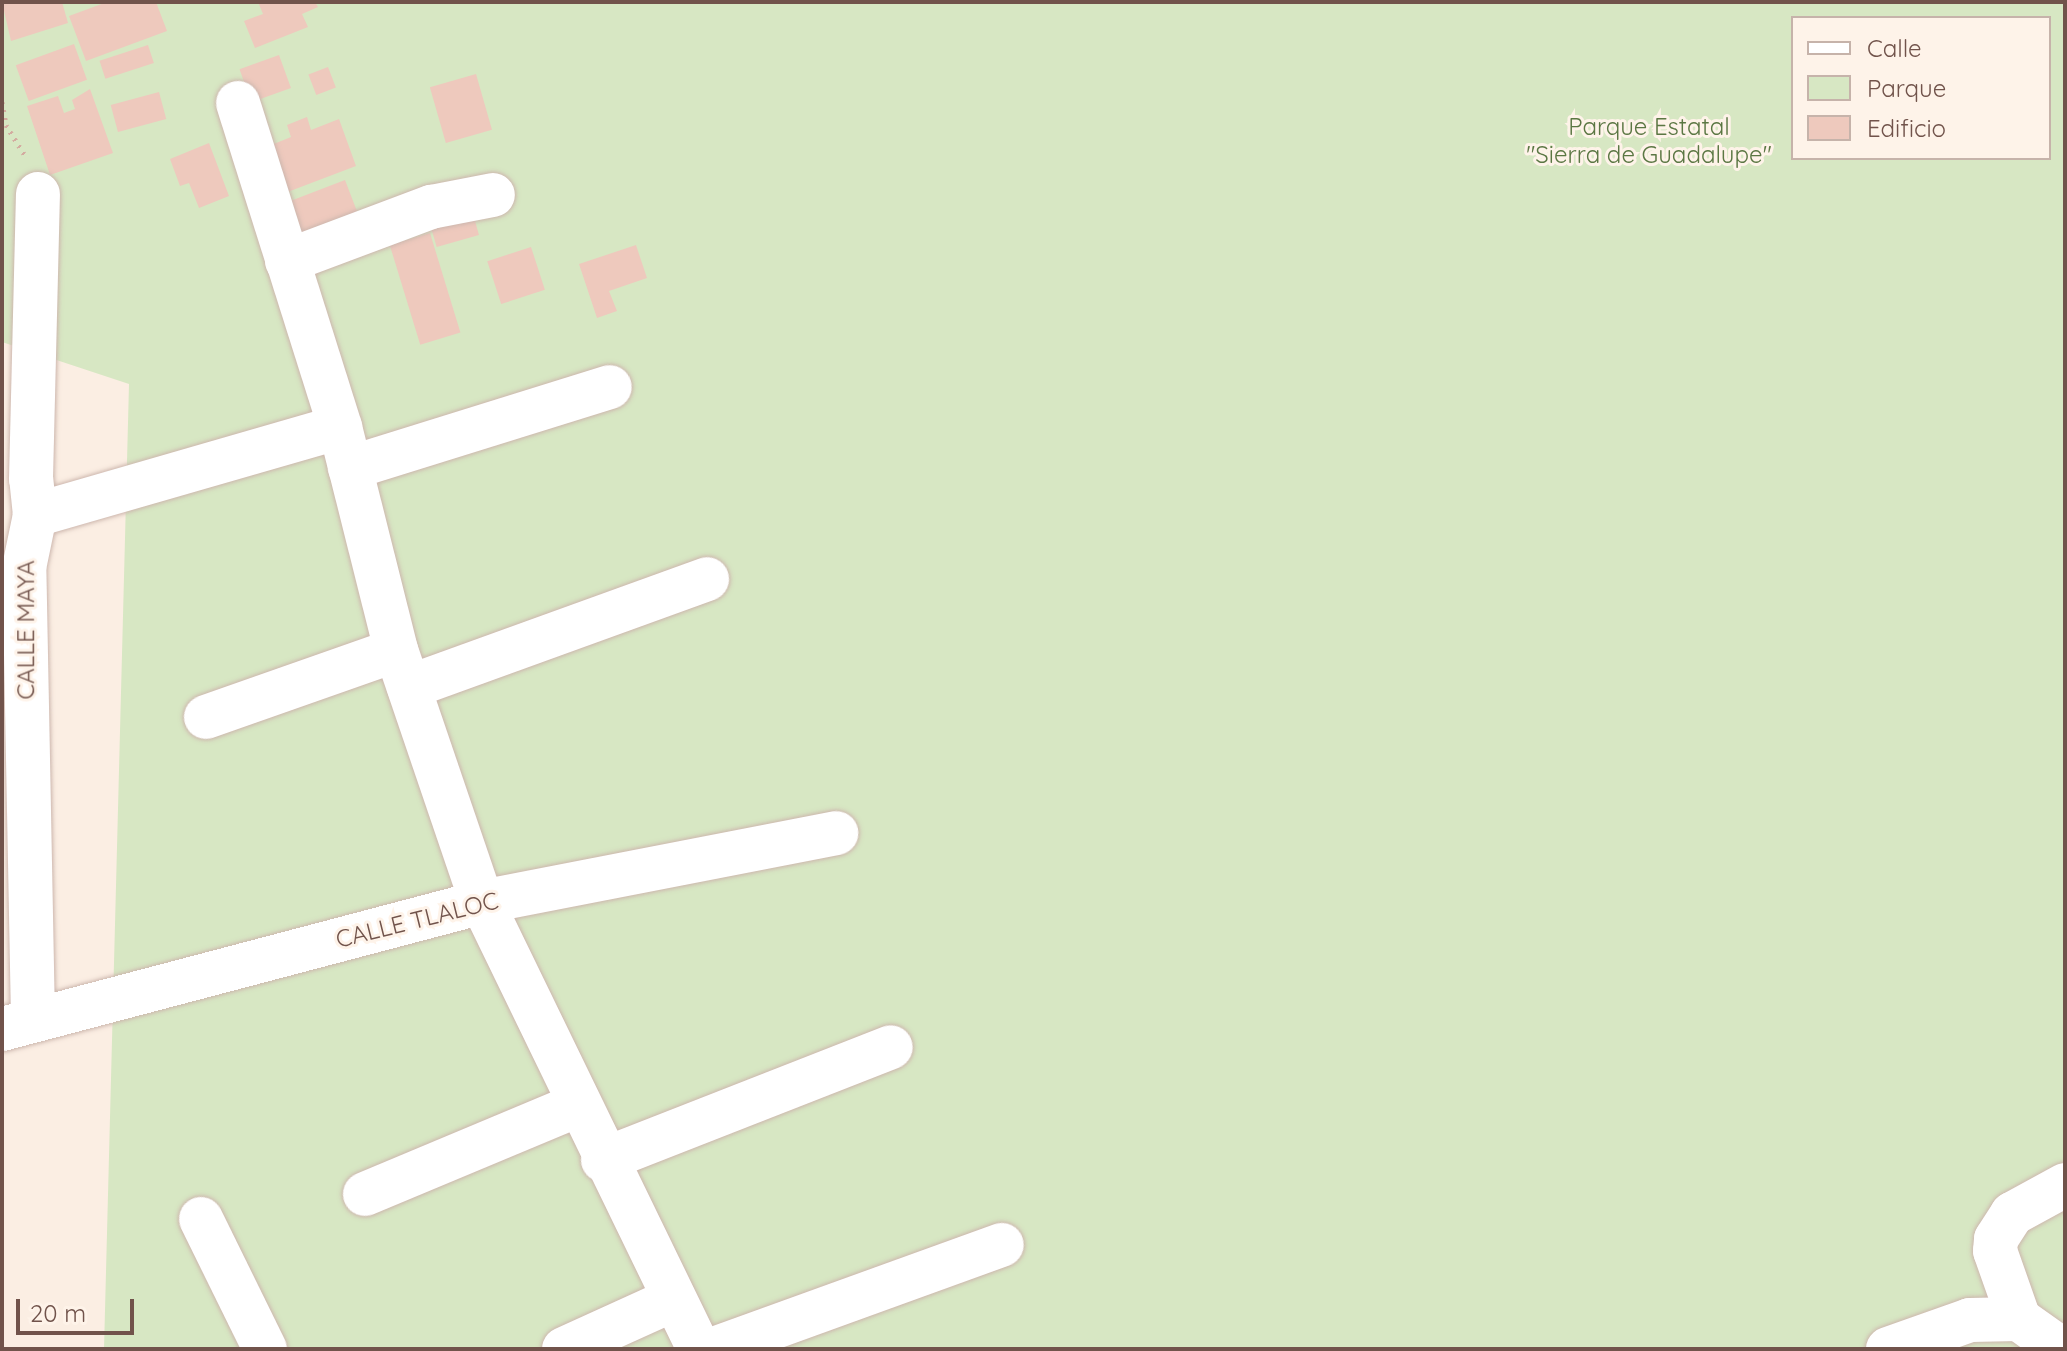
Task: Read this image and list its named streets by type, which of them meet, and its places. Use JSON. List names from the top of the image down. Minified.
{"streets":{"street":["CALLE MAYA","CALLE TLALOC"]},"crossings":[["CALLE MAYA","CALLE TLALOC"]],"parks":["Parque Estatal \"Sierra de Guadalupe\""],"legend":["Calle","Parque","Edificio"],"scale_bar":"20 m"}
